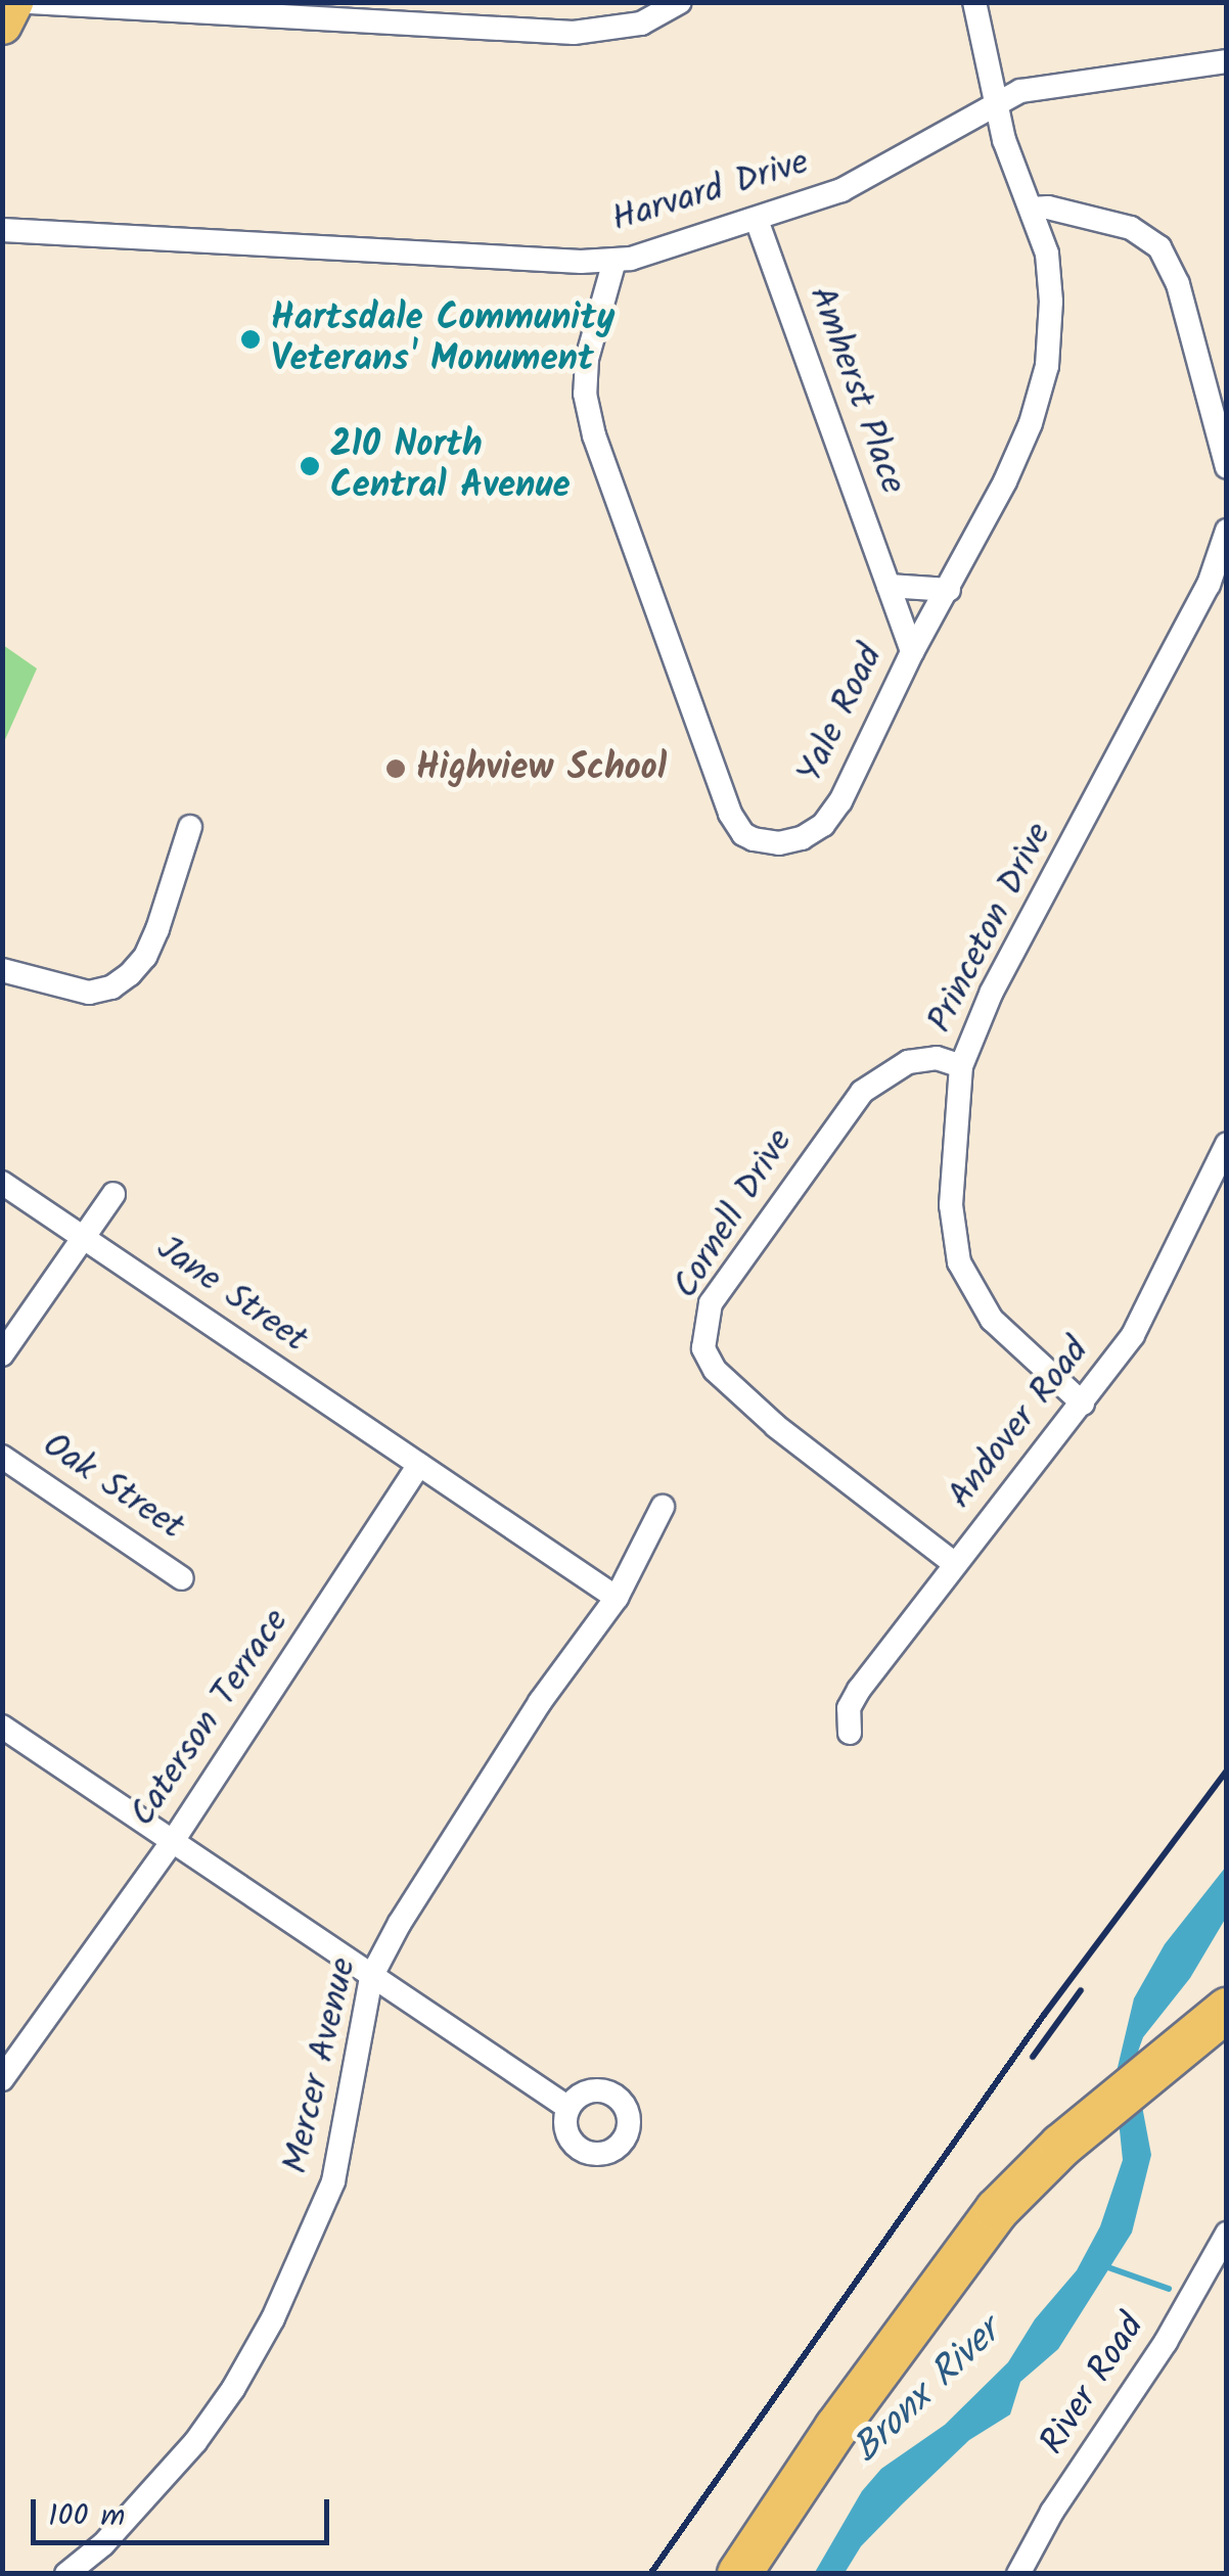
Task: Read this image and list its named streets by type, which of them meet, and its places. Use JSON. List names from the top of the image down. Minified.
{"streets":{"street":["Harvard Drive","Amherst Place","Yale Road","Princeton Drive","Cornell Drive","Jane Street","Andover Road","Oak Street","Caterson Terrace","Mercer Avenue","River Road"]},"crossings":[["Harvard Drive","Amherst Place"],["Harvard Drive","Yale Road"],["Amherst Place","Yale Road"],["Princeton Drive","Cornell Drive"],["Princeton Drive","Andover Road"],["Cornell Drive","Andover Road"],["Jane Street","Caterson Terrace"]],"water":["Bronx River"],"places":["Hartsdale Community Veterans' Monument","210 North Central Avenue","Highview School"],"scale_bar":"100 m"}
